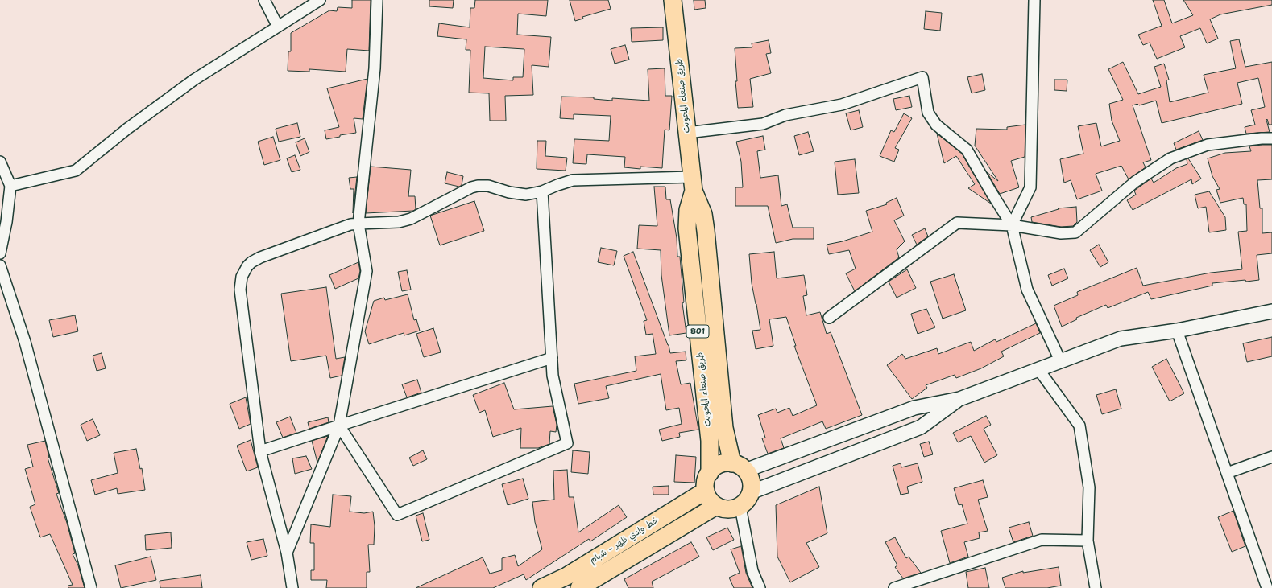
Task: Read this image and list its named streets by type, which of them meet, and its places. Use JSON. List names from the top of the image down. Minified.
{"streets":{"main road":["طريق صنعاء المحويت","801","خط وادي ظهر - شبام"]},"crossings":[["طريق صنعاء المحويت","خط وادي ظهر - شبام"]]}
